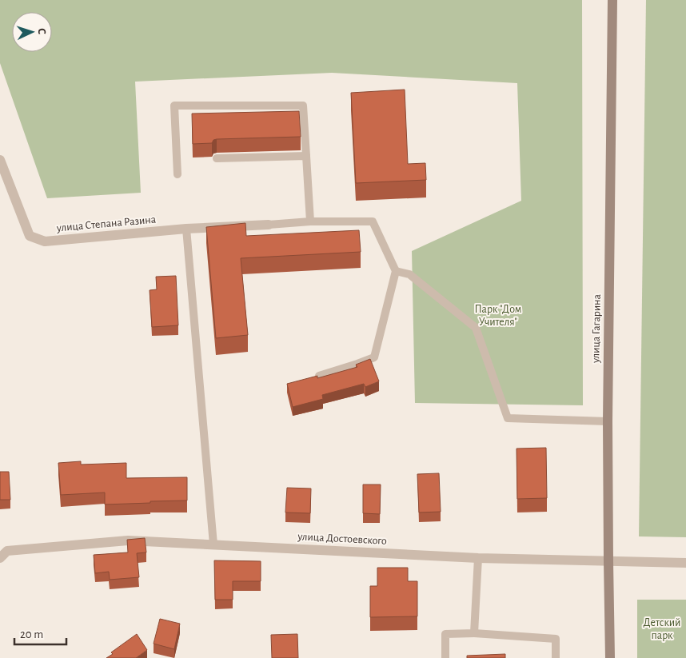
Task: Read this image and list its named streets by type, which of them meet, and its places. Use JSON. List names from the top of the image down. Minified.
{"streets":{"street":["улица Степана Разина","улица Гагарина","улица Достоевского"]},"crossings":[["улица Гагарина","улица Достоевского"]],"parks":["Парк \"Дом Учителя\"","Детский парк"],"scale_bar":"20 m","north":"right"}
